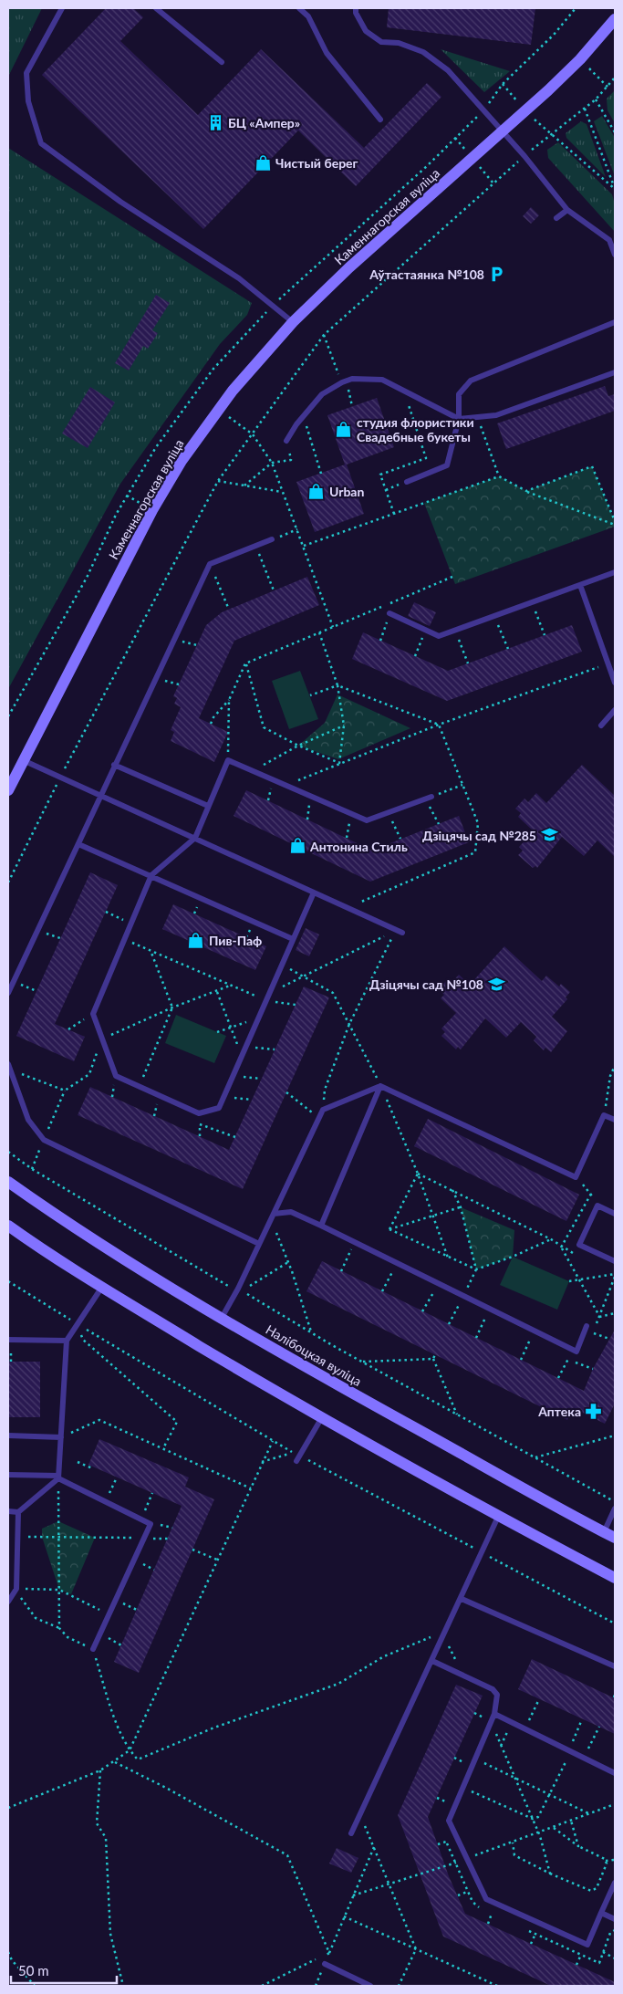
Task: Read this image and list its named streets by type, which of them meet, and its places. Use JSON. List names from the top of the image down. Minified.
{"streets":{"main road":["Каменнагорская вуліца","Налібоцкая вуліца"]},"places":{"building":["БЦ «Ампер»"],"shop":["Чистый берег","студия флористики Свадебные букеты","Urban","Антонина Стиль","Пив-Паф"],"parking":["Аўтастаянка №108"],"school or university":["Дзіцячы сад №285","Дзіцячы сад №108"],"pharmacy":["Аптека"]},"scale_bar":"50 m"}
